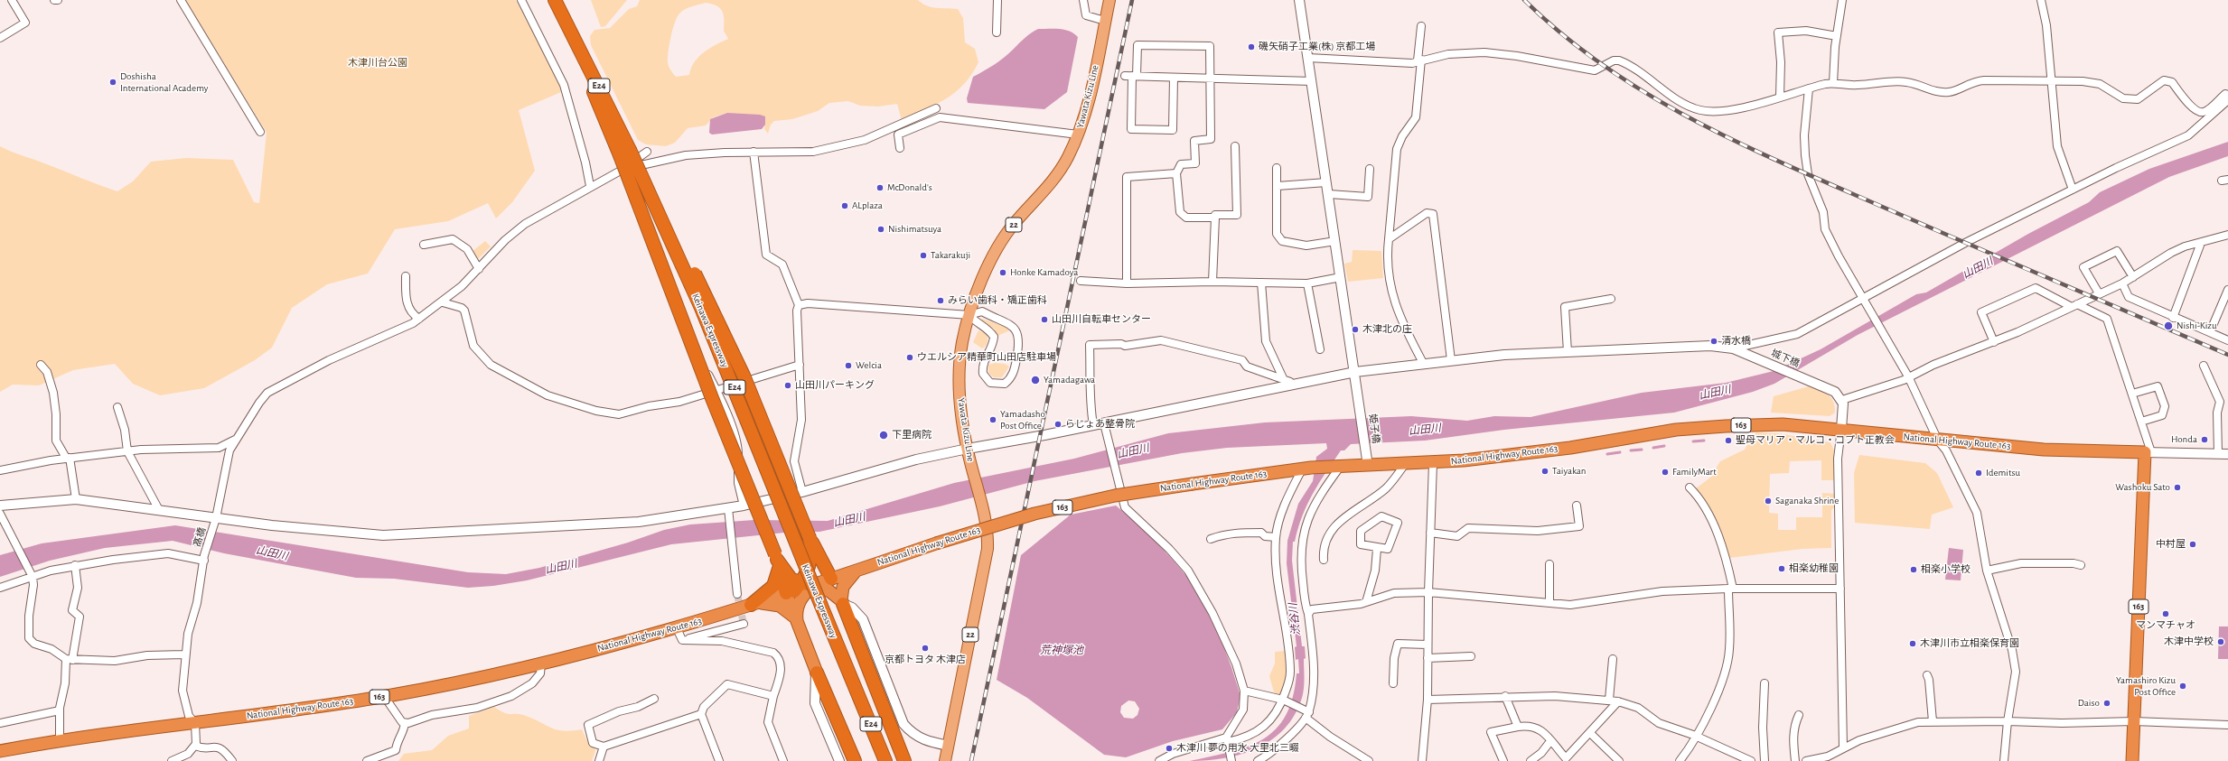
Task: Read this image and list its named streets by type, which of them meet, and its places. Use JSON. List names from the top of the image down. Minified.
{"streets":{"highway":["E24","Keinawa Expressway","163","National Highway Route 163"],"main road":["Yawata Kizu Line","22"],"street":["城下橋","姫子橋","髙橋"]},"crossings":[["Yawata Kizu Line","城下橋"],["城下橋","姫子橋"],["城下橋","髙橋"],["163","National Highway Route 163"],["姫子橋","National Highway Route 163"],["National Highway Route 163","髙橋"]],"water":["山田川","渋谷川","荒神塚池"],"parks":["木津川台公園"],"places":["磯矢硝子工業(株) 京都工場","Doshisha International Academy","McDonald's","ALplaza","Nishimatsuya","Takarakuji","Honke Kamadoya","みらい歯科・矯正歯科","山田川自転車センター","Nishi-Kizu","木津北の庄","清水橋","ウエルシア精華町山田店駐車場","Welcia","Yamadagawa","山田川パーキング","Yamadasho Post Office","らじょあ整骨院","下里病院","Honda","聖母マリア・マルコ・コプト正教会","Taiyakan","FamilyMart","Idemitsu","Washoku Sato","Saganaka Shrine","中村屋","相楽幼稚園","相楽小学校","マンマチャオ","木津中学校","木津川市立相楽保育園","京都トヨタ 木津店","Yamashiro Kizu Post Office","Daiso","木津川 夢の用水 大里北三畷"]}
